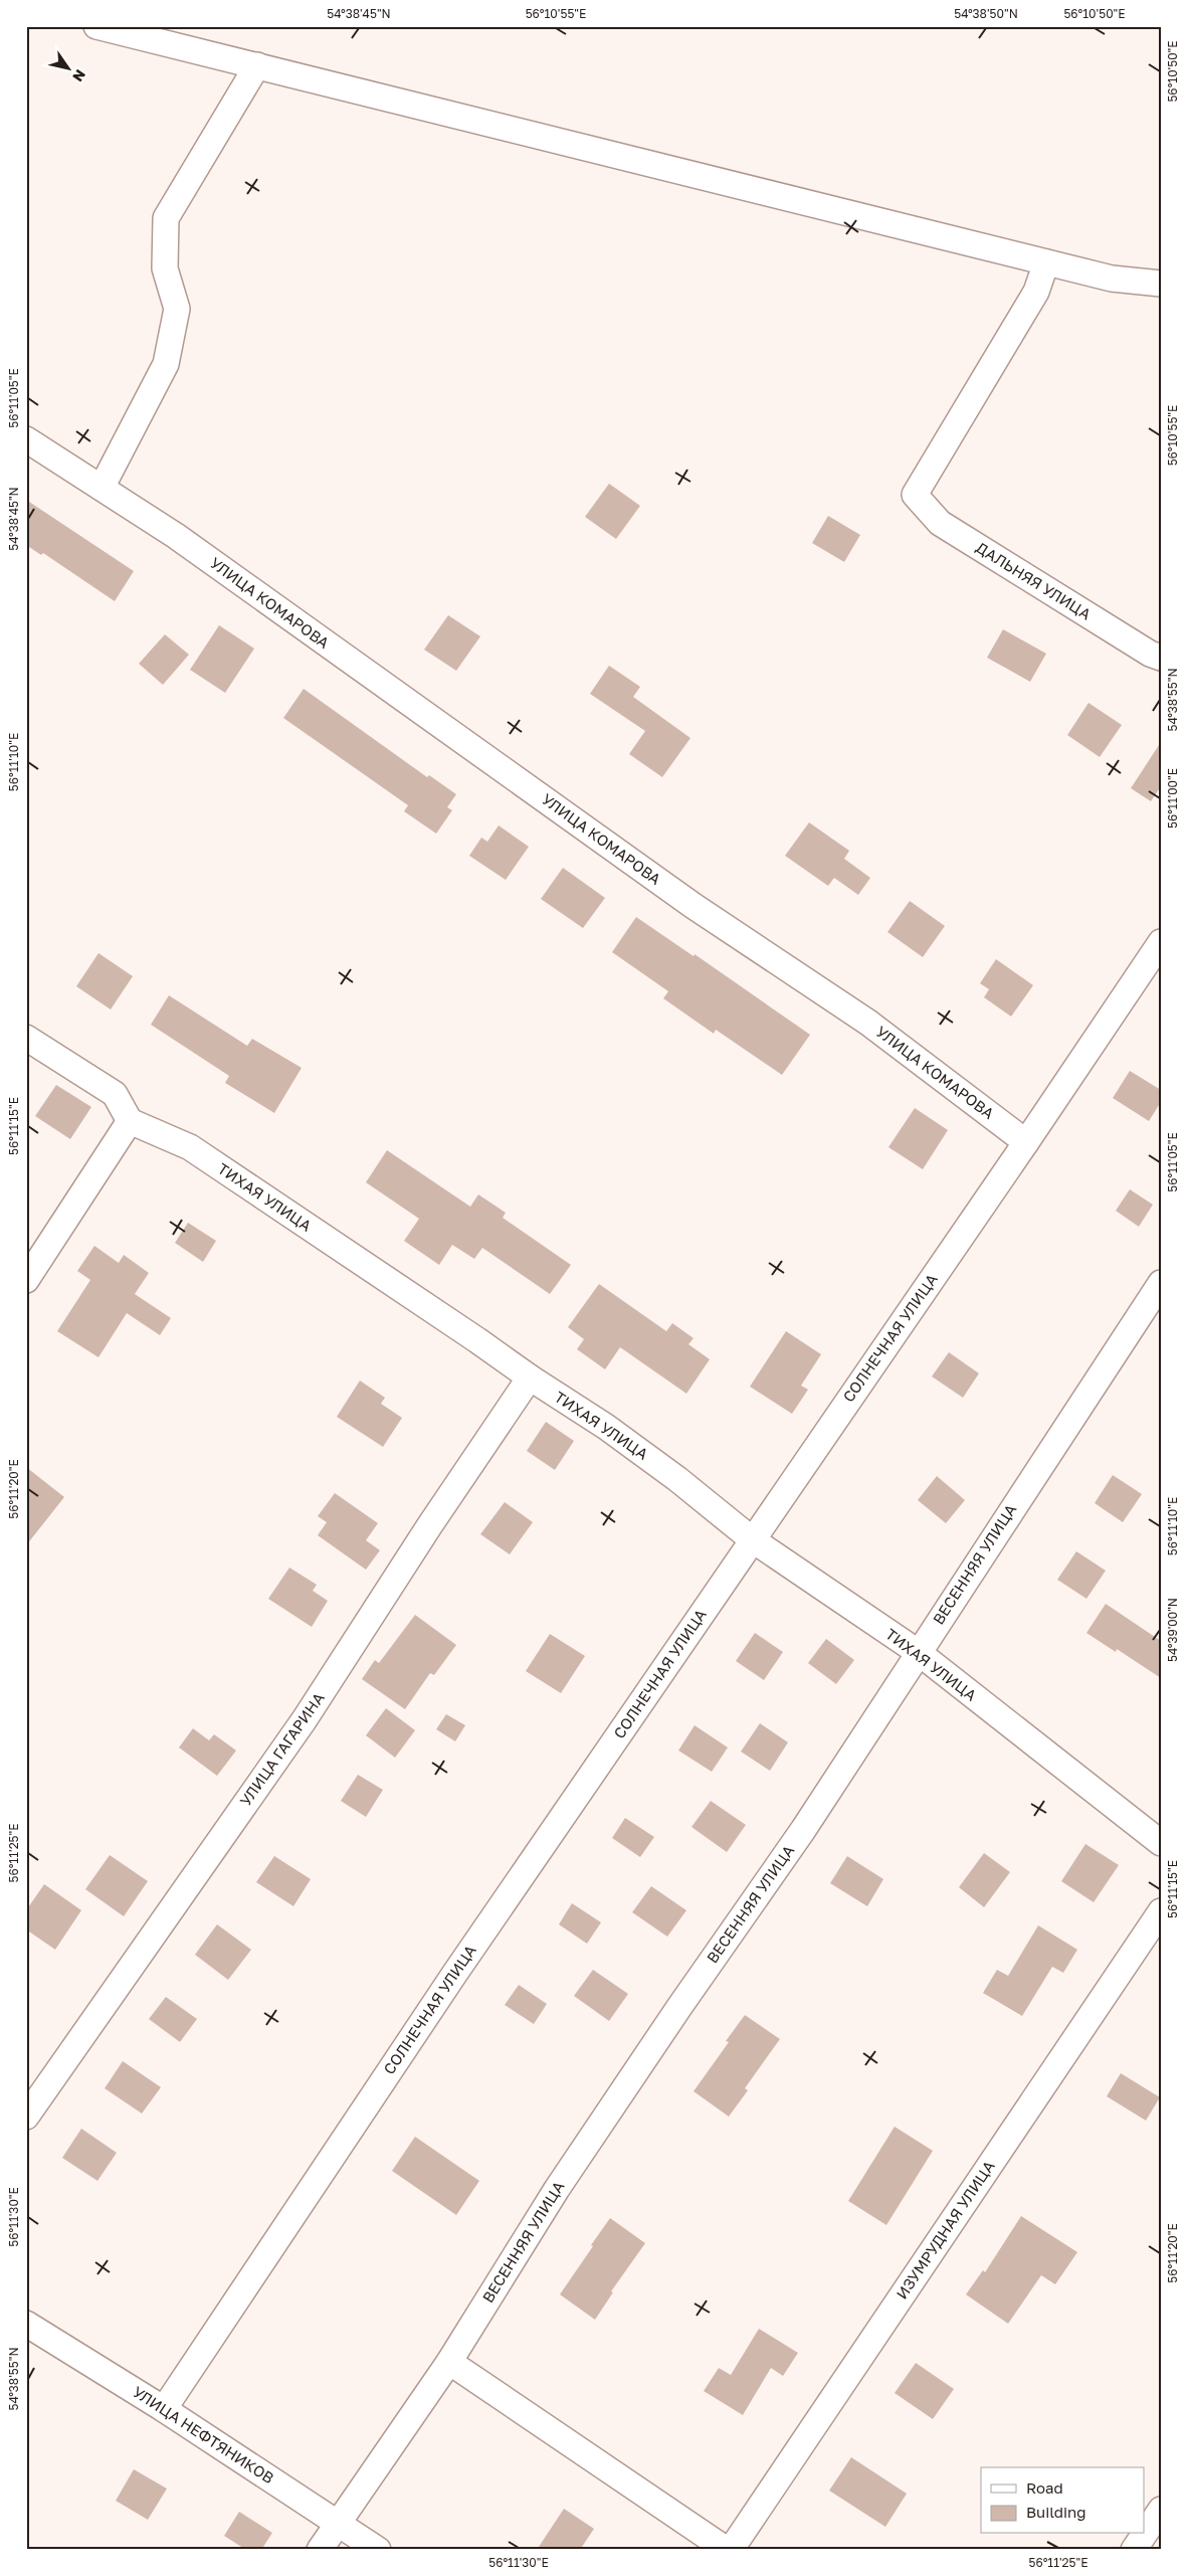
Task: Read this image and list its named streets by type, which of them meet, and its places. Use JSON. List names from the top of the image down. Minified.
{"streets":{"street":["ДАЛЬНЯЯ УЛИЦА","УЛИЦА КОМАРОВА","ТИХАЯ УЛИЦА","СОЛНЕЧНАЯ УЛИЦА","ВЕСЕННЯЯ УЛИЦА","УЛИЦА ГАГАРИНА","ИЗУМРУДНАЯ УЛИЦА","УЛИЦА НЕФТЯНИКОВ"]},"crossings":[["УЛИЦА КОМАРОВА","СОЛНЕЧНАЯ УЛИЦА"],["ТИХАЯ УЛИЦА","СОЛНЕЧНАЯ УЛИЦА"],["ТИХАЯ УЛИЦА","ВЕСЕННЯЯ УЛИЦА"],["ТИХАЯ УЛИЦА","УЛИЦА ГАГАРИНА"],["СОЛНЕЧНАЯ УЛИЦА","УЛИЦА НЕФТЯНИКОВ"],["ВЕСЕННЯЯ УЛИЦА","УЛИЦА НЕФТЯНИКОВ"]],"legend":["Road","Building"],"north":"bottom right","coordinates":["54°38'45\"N","56°10'55\"E","54°38'50\"N","56°10'50\"E","56°11'05\"E","54°38'55\"N","56°11'10\"E","56°11'00\"E","56°11'15\"E","56°11'20\"E","54°39'00\"N","56°11'25\"E","56°11'30\"E"]}
